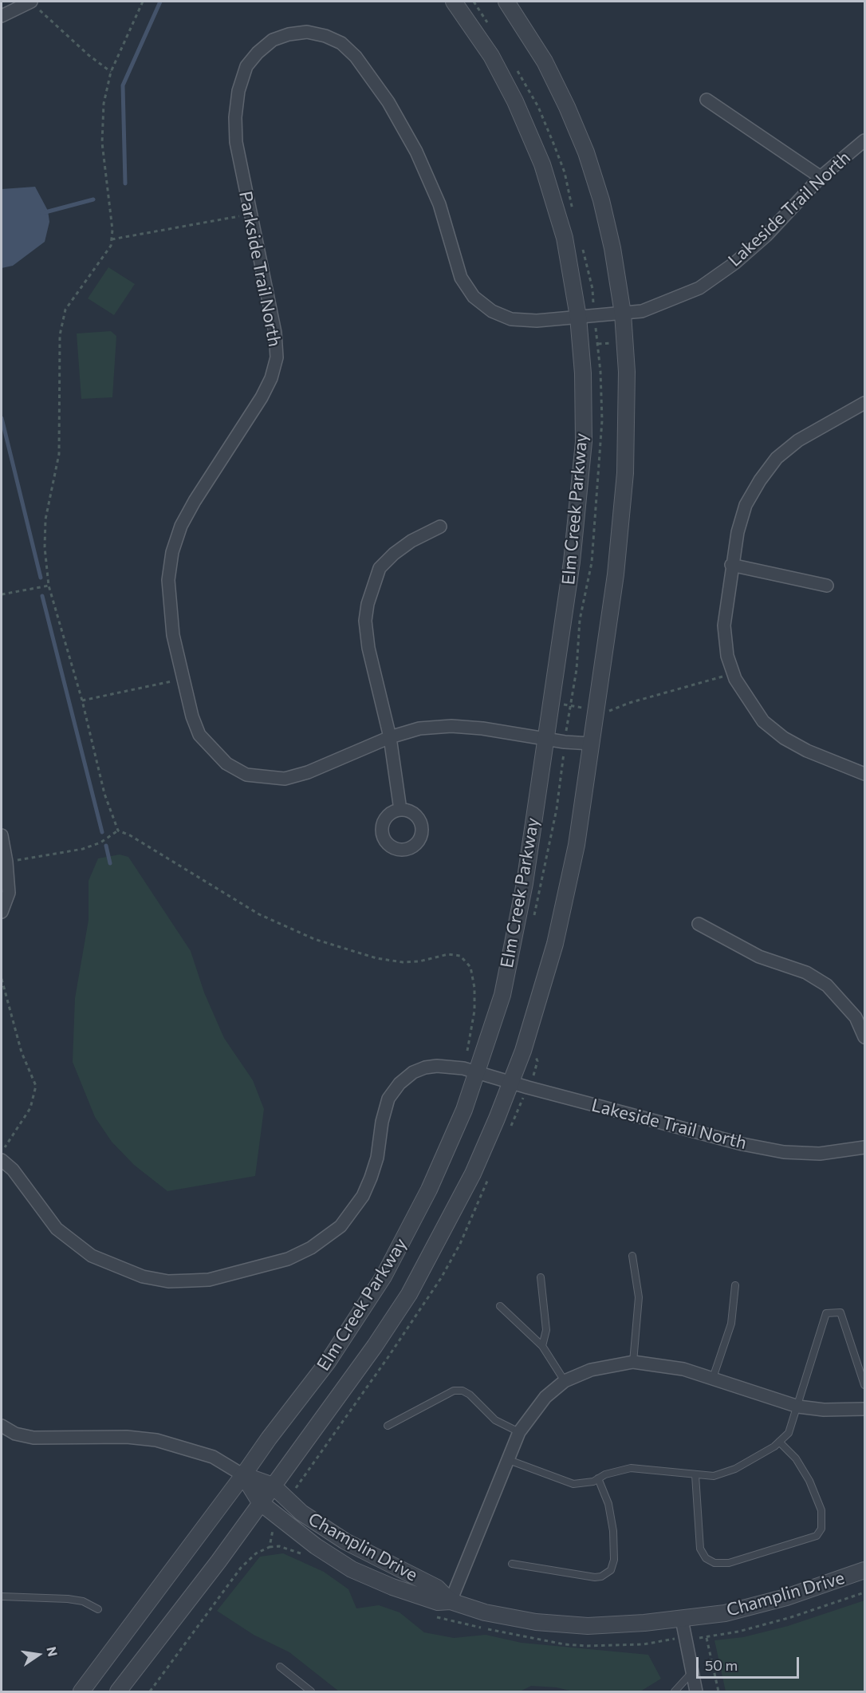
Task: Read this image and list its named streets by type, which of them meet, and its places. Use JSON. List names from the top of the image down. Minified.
{"streets":{"street":["Lakeside Trail North","Parkside Trail North","Elm Creek Parkway","Champlin Drive"]},"crossings":[["Lakeside Trail North","Parkside Trail North"],["Lakeside Trail North","Elm Creek Parkway"],["Parkside Trail North","Elm Creek Parkway"],["Elm Creek Parkway","Champlin Drive"]],"scale_bar":"50 m","north":"right"}
